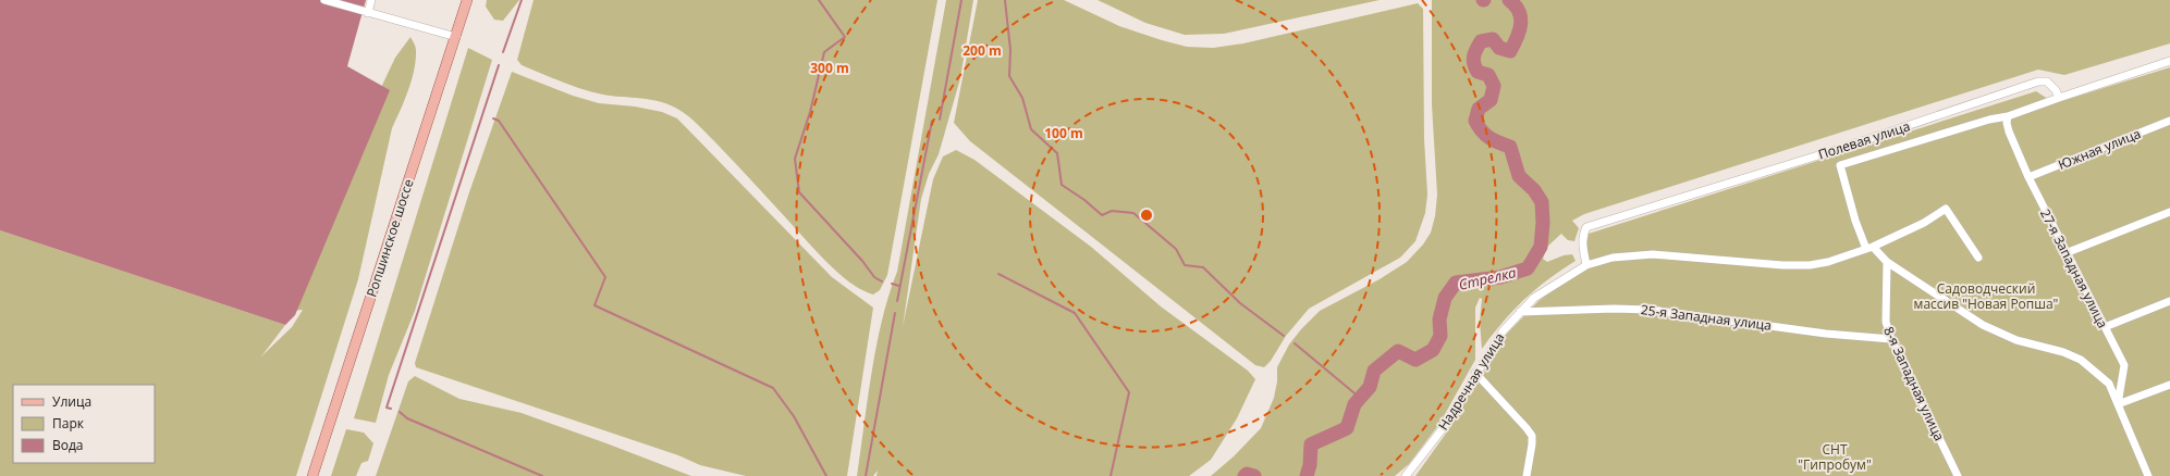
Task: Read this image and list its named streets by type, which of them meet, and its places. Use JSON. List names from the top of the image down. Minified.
{"streets":{"main road":["Ропшинское шоссе"],"street":["Полевая улица","Южная улица","27-я Западная улица","25-я Западная улица","Надречная улица","8-я Западная улица"]},"crossings":[["Полевая улица","27-я Западная улица"],["Полевая улица","Надречная улица"],["Южная улица","27-я Западная улица"],["25-я Западная улица","Надречная улица"],["25-я Западная улица","8-я Западная улица"]],"water":["Стрелка"],"parks":["Садоводческий массив \"Новая Ропша\"","СНТ \"Гипробум\""],"legend":["Улица","Парк","Вода"],"rings":["200 m","300 m","100 m"]}
